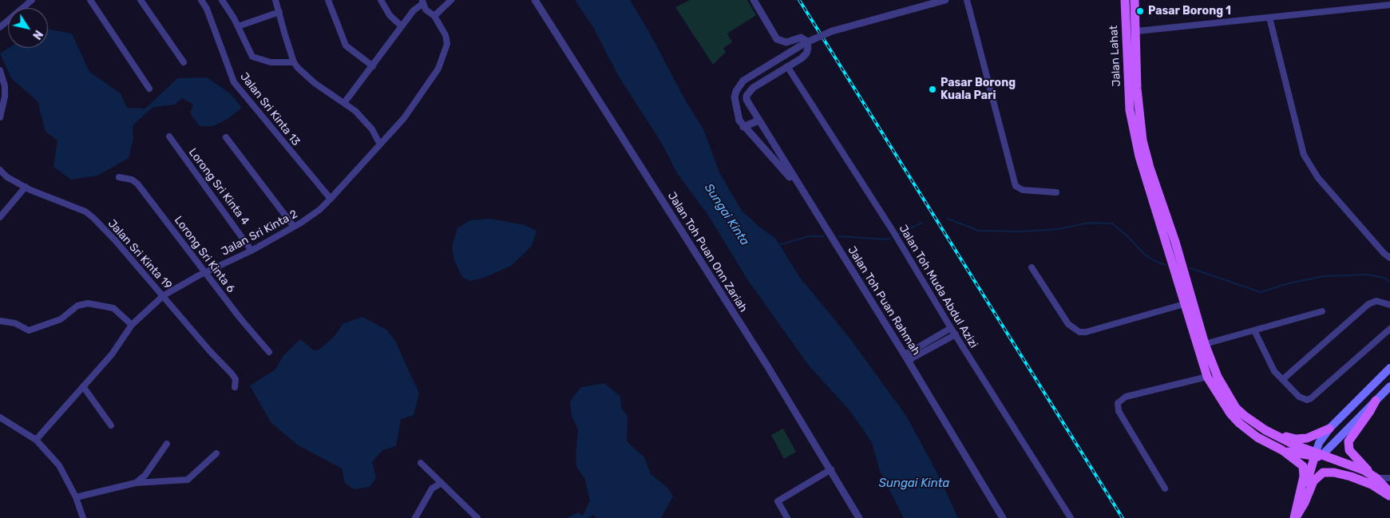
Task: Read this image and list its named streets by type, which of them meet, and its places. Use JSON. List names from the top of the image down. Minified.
{"streets":{"main road":["Jalan Lahat"],"street":["Jalan Sri Kinta 13","Lorong Sri Kinta 4","Jalan Sri Kinta 2","Jalan Toh Puan Onn Zariah","Jalan Sri Kinta 19","Lorong Sri Kinta 6","Jalan Toh Muda Abdul Azizi","Jalan Toh Puan Rahmah"]},"crossings":[["Jalan Sri Kinta 13","Jalan Sri Kinta 2"],["Lorong Sri Kinta 4","Jalan Sri Kinta 2"],["Jalan Sri Kinta 2","Jalan Sri Kinta 19"],["Jalan Sri Kinta 2","Lorong Sri Kinta 6"],["Jalan Toh Muda Abdul Azizi","Jalan Toh Puan Rahmah"]],"water":["Sungai Kinta"],"places":["Pasar Borong 1","Pasar Borong Kuala Pari"],"north":"bottom right"}
